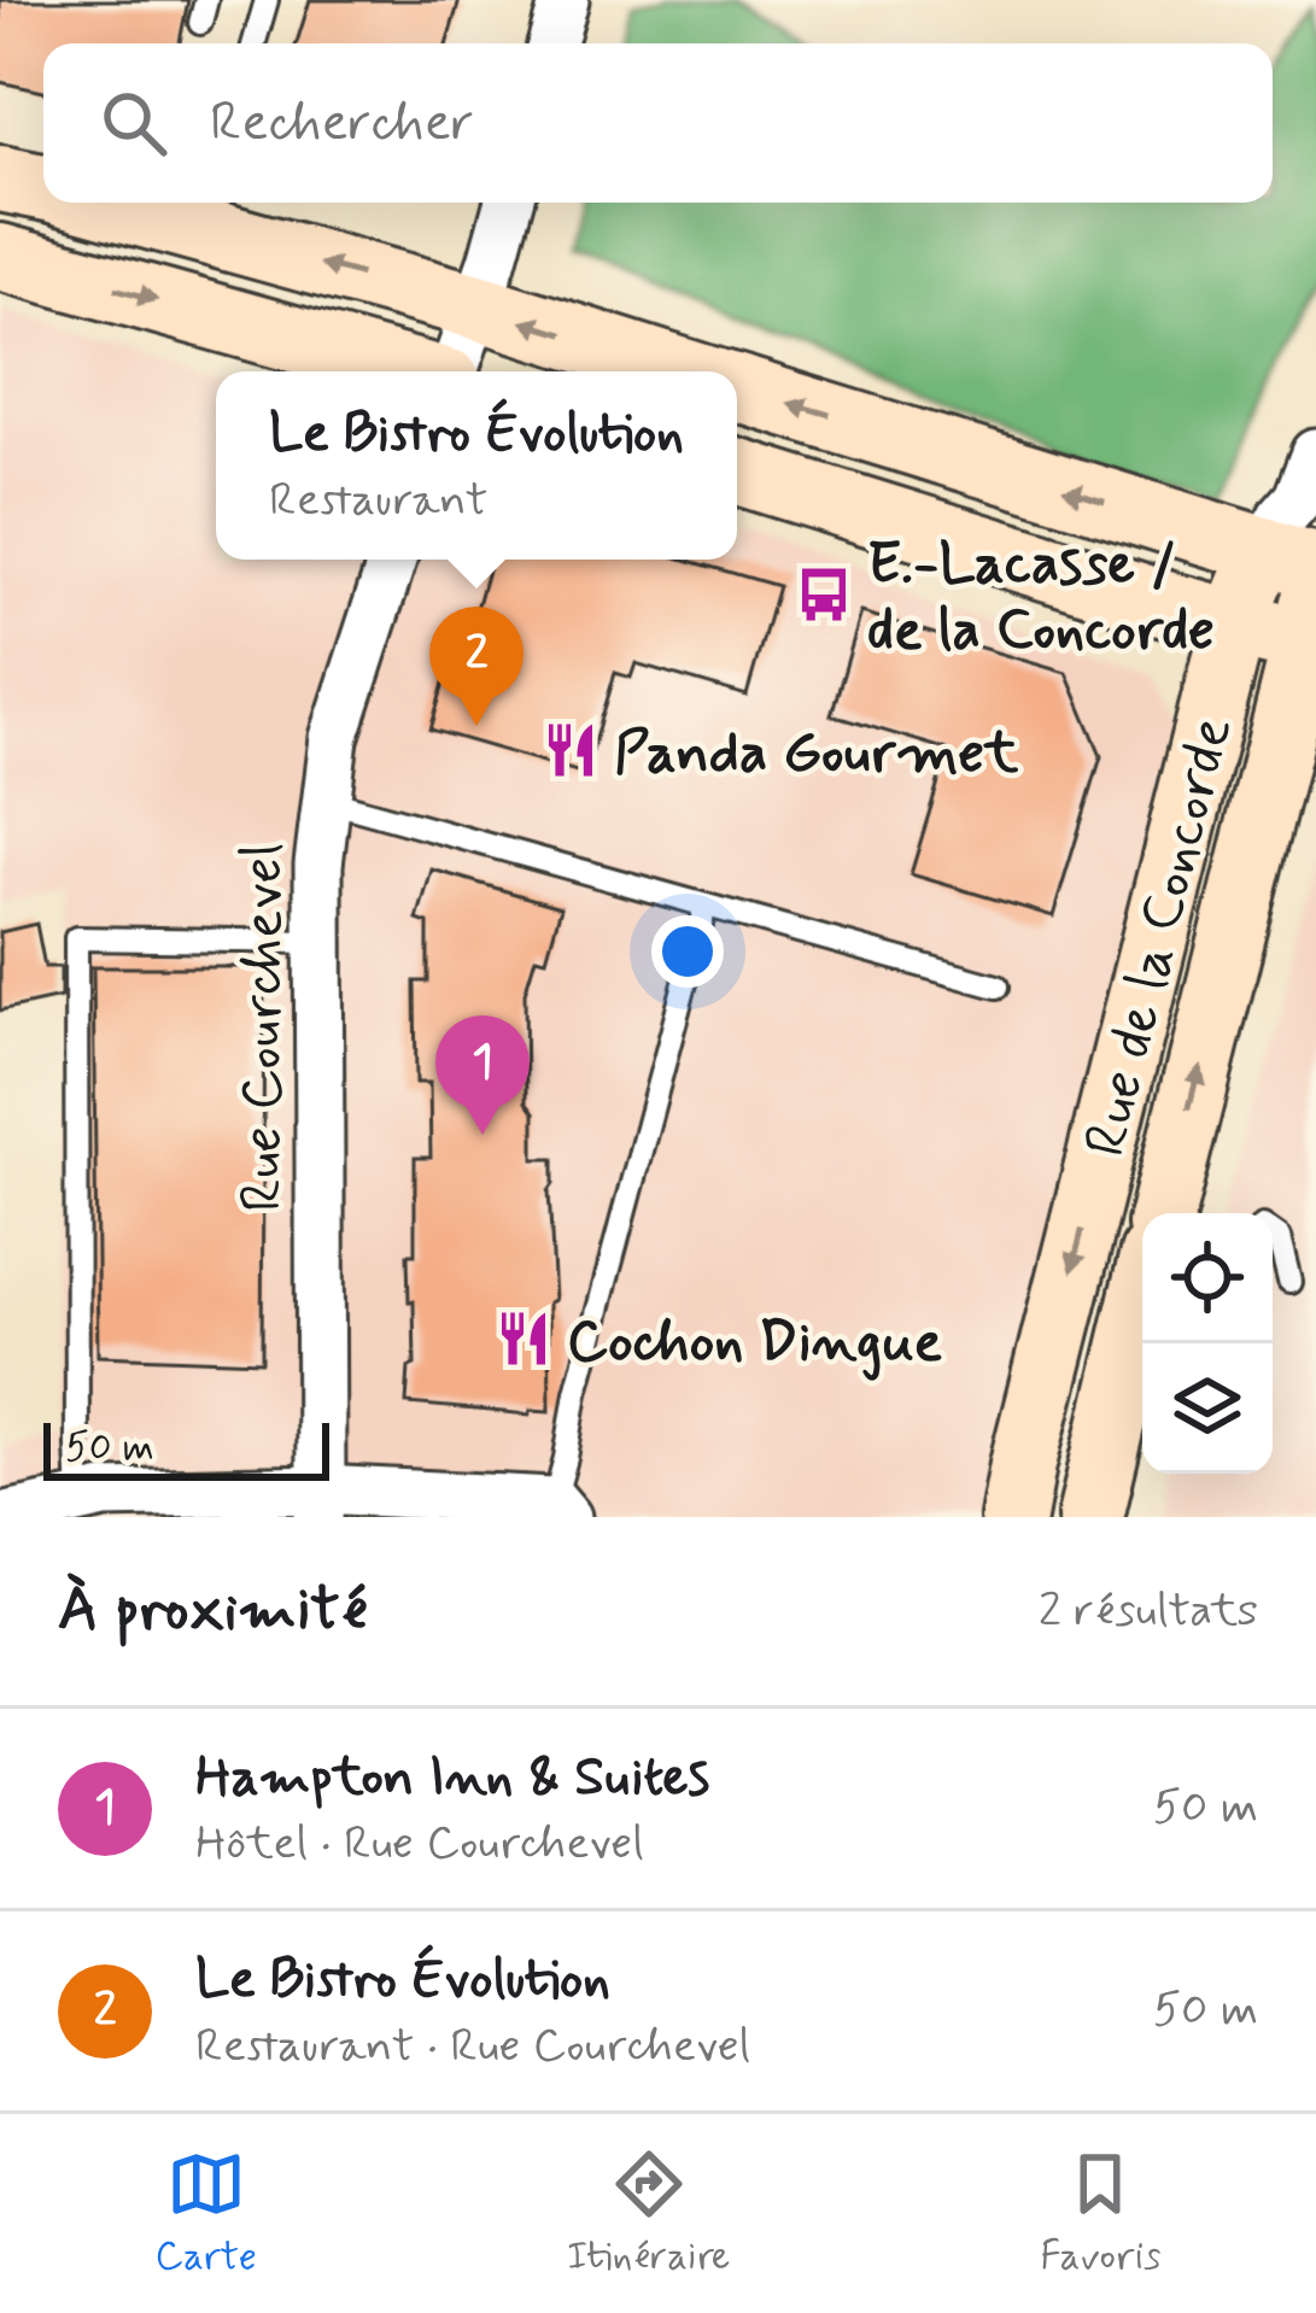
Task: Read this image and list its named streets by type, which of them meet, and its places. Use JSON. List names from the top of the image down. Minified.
{"streets":{"street":["Rue de la Concorde","Rue Courchevel"]},"places":{"bus stop":["E.-Lacasse / de la Concorde"],"restaurant":["Panda Gourmet","Cochon Dingue"]},"scale_bar":"50 m","page":{"search":"Rechercher","popup":["Le Bistro Évolution","Restaurant"],"pins":["2","1"],"scale":"50 m","heading":["À proximité","2 résultats"],"list":[{"mark":"1","name":"Hampton Inn & Suites","note":"Hôtel · Rue Courchevel","value":"50 m"},{"mark":"2","name":"Le Bistro Évolution","note":"Restaurant · Rue Courchevel","value":"50 m"}],"nav":["Carte","Itinéraire","Favoris"]}}
